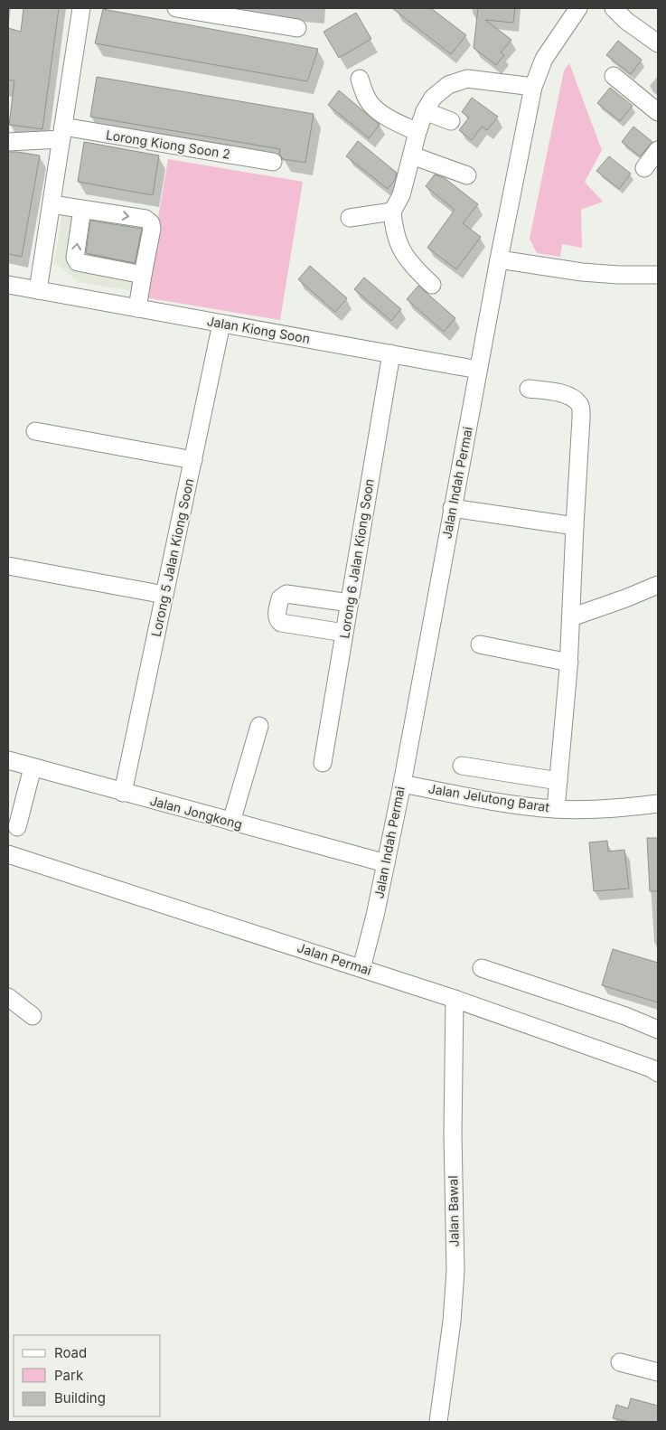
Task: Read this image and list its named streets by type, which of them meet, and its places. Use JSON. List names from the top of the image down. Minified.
{"streets":{"street":["Lorong Kiong Soon 2","Jalan Kiong Soon","Jalan Indah Permai","Lorong 5 Jalan Kiong Soon","Lorong 6 Jalan Kiong Soon","Jalan Jelutong Barat","Jalan Jongkong","Jalan Permai","Jalan Bawal"]},"crossings":[["Jalan Kiong Soon","Jalan Indah Permai"],["Jalan Kiong Soon","Lorong 5 Jalan Kiong Soon"],["Jalan Kiong Soon","Lorong 6 Jalan Kiong Soon"],["Jalan Indah Permai","Jalan Jelutong Barat"],["Jalan Indah Permai","Jalan Jongkong"],["Jalan Indah Permai","Jalan Permai"],["Lorong 5 Jalan Kiong Soon","Jalan Jongkong"],["Jalan Permai","Jalan Bawal"]],"legend":["Road","Park","Building"]}
